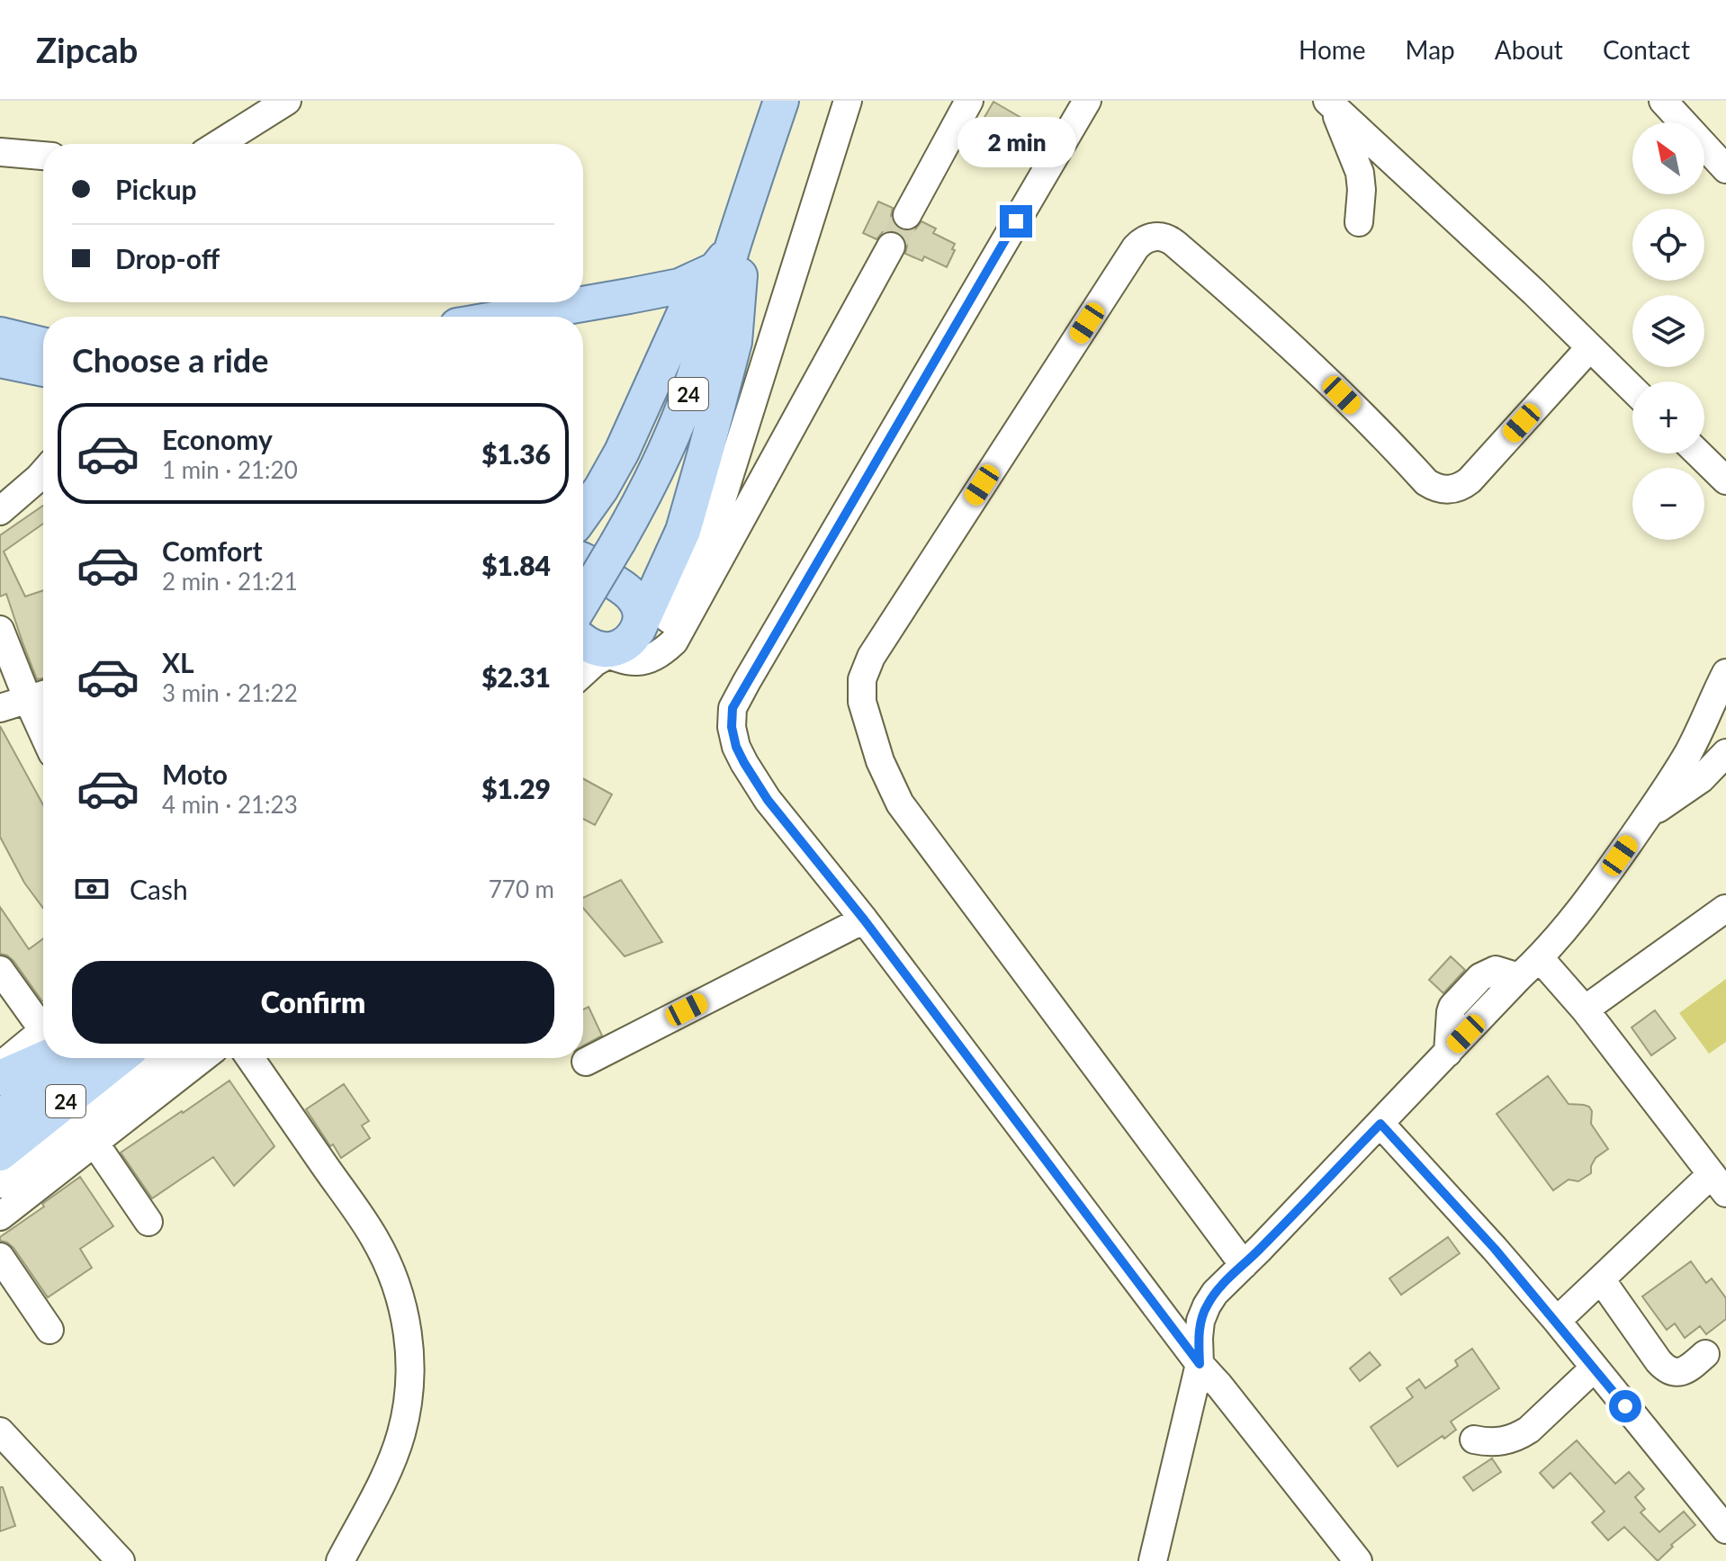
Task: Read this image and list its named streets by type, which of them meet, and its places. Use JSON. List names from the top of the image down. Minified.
{"streets":{"main road":["24"]},"north":"top left","page":{"header":"Zipcab","nav":["Home","Map","About","Contact"],"bubble":"2 min","map_buttons":["+","−"],"banner":["Pickup","Drop-off"],"heading":"Choose a ride","list":[{"name":"Economy","note":"1 min · 21:20","value":"$1.36"},{"name":"Comfort","note":"2 min · 21:21","value":"$1.84"},{"name":"XL","note":"3 min · 21:22","value":"$2.31"},{"name":"Moto","note":"4 min · 21:23","value":"$1.29"}],"pay":["Cash","770 m"],"buttons":"Confirm"}}
